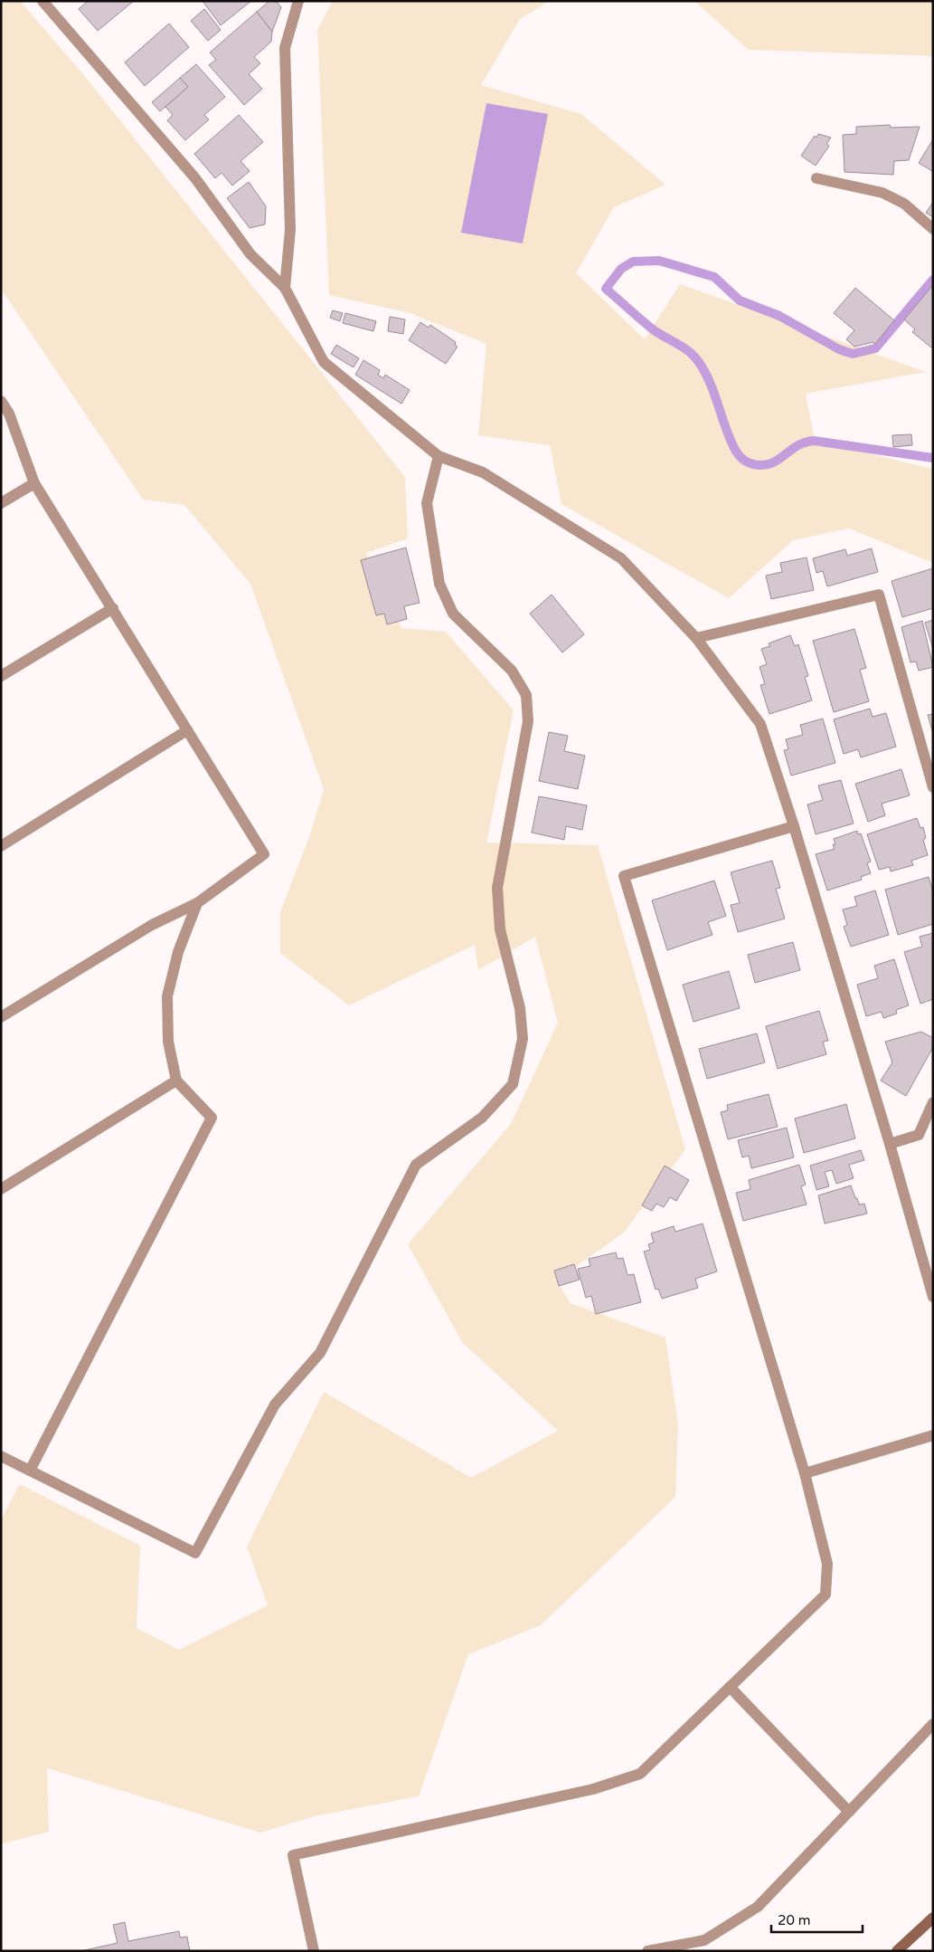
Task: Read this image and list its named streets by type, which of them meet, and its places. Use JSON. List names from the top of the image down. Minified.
{"scale_bar":"20 m"}
